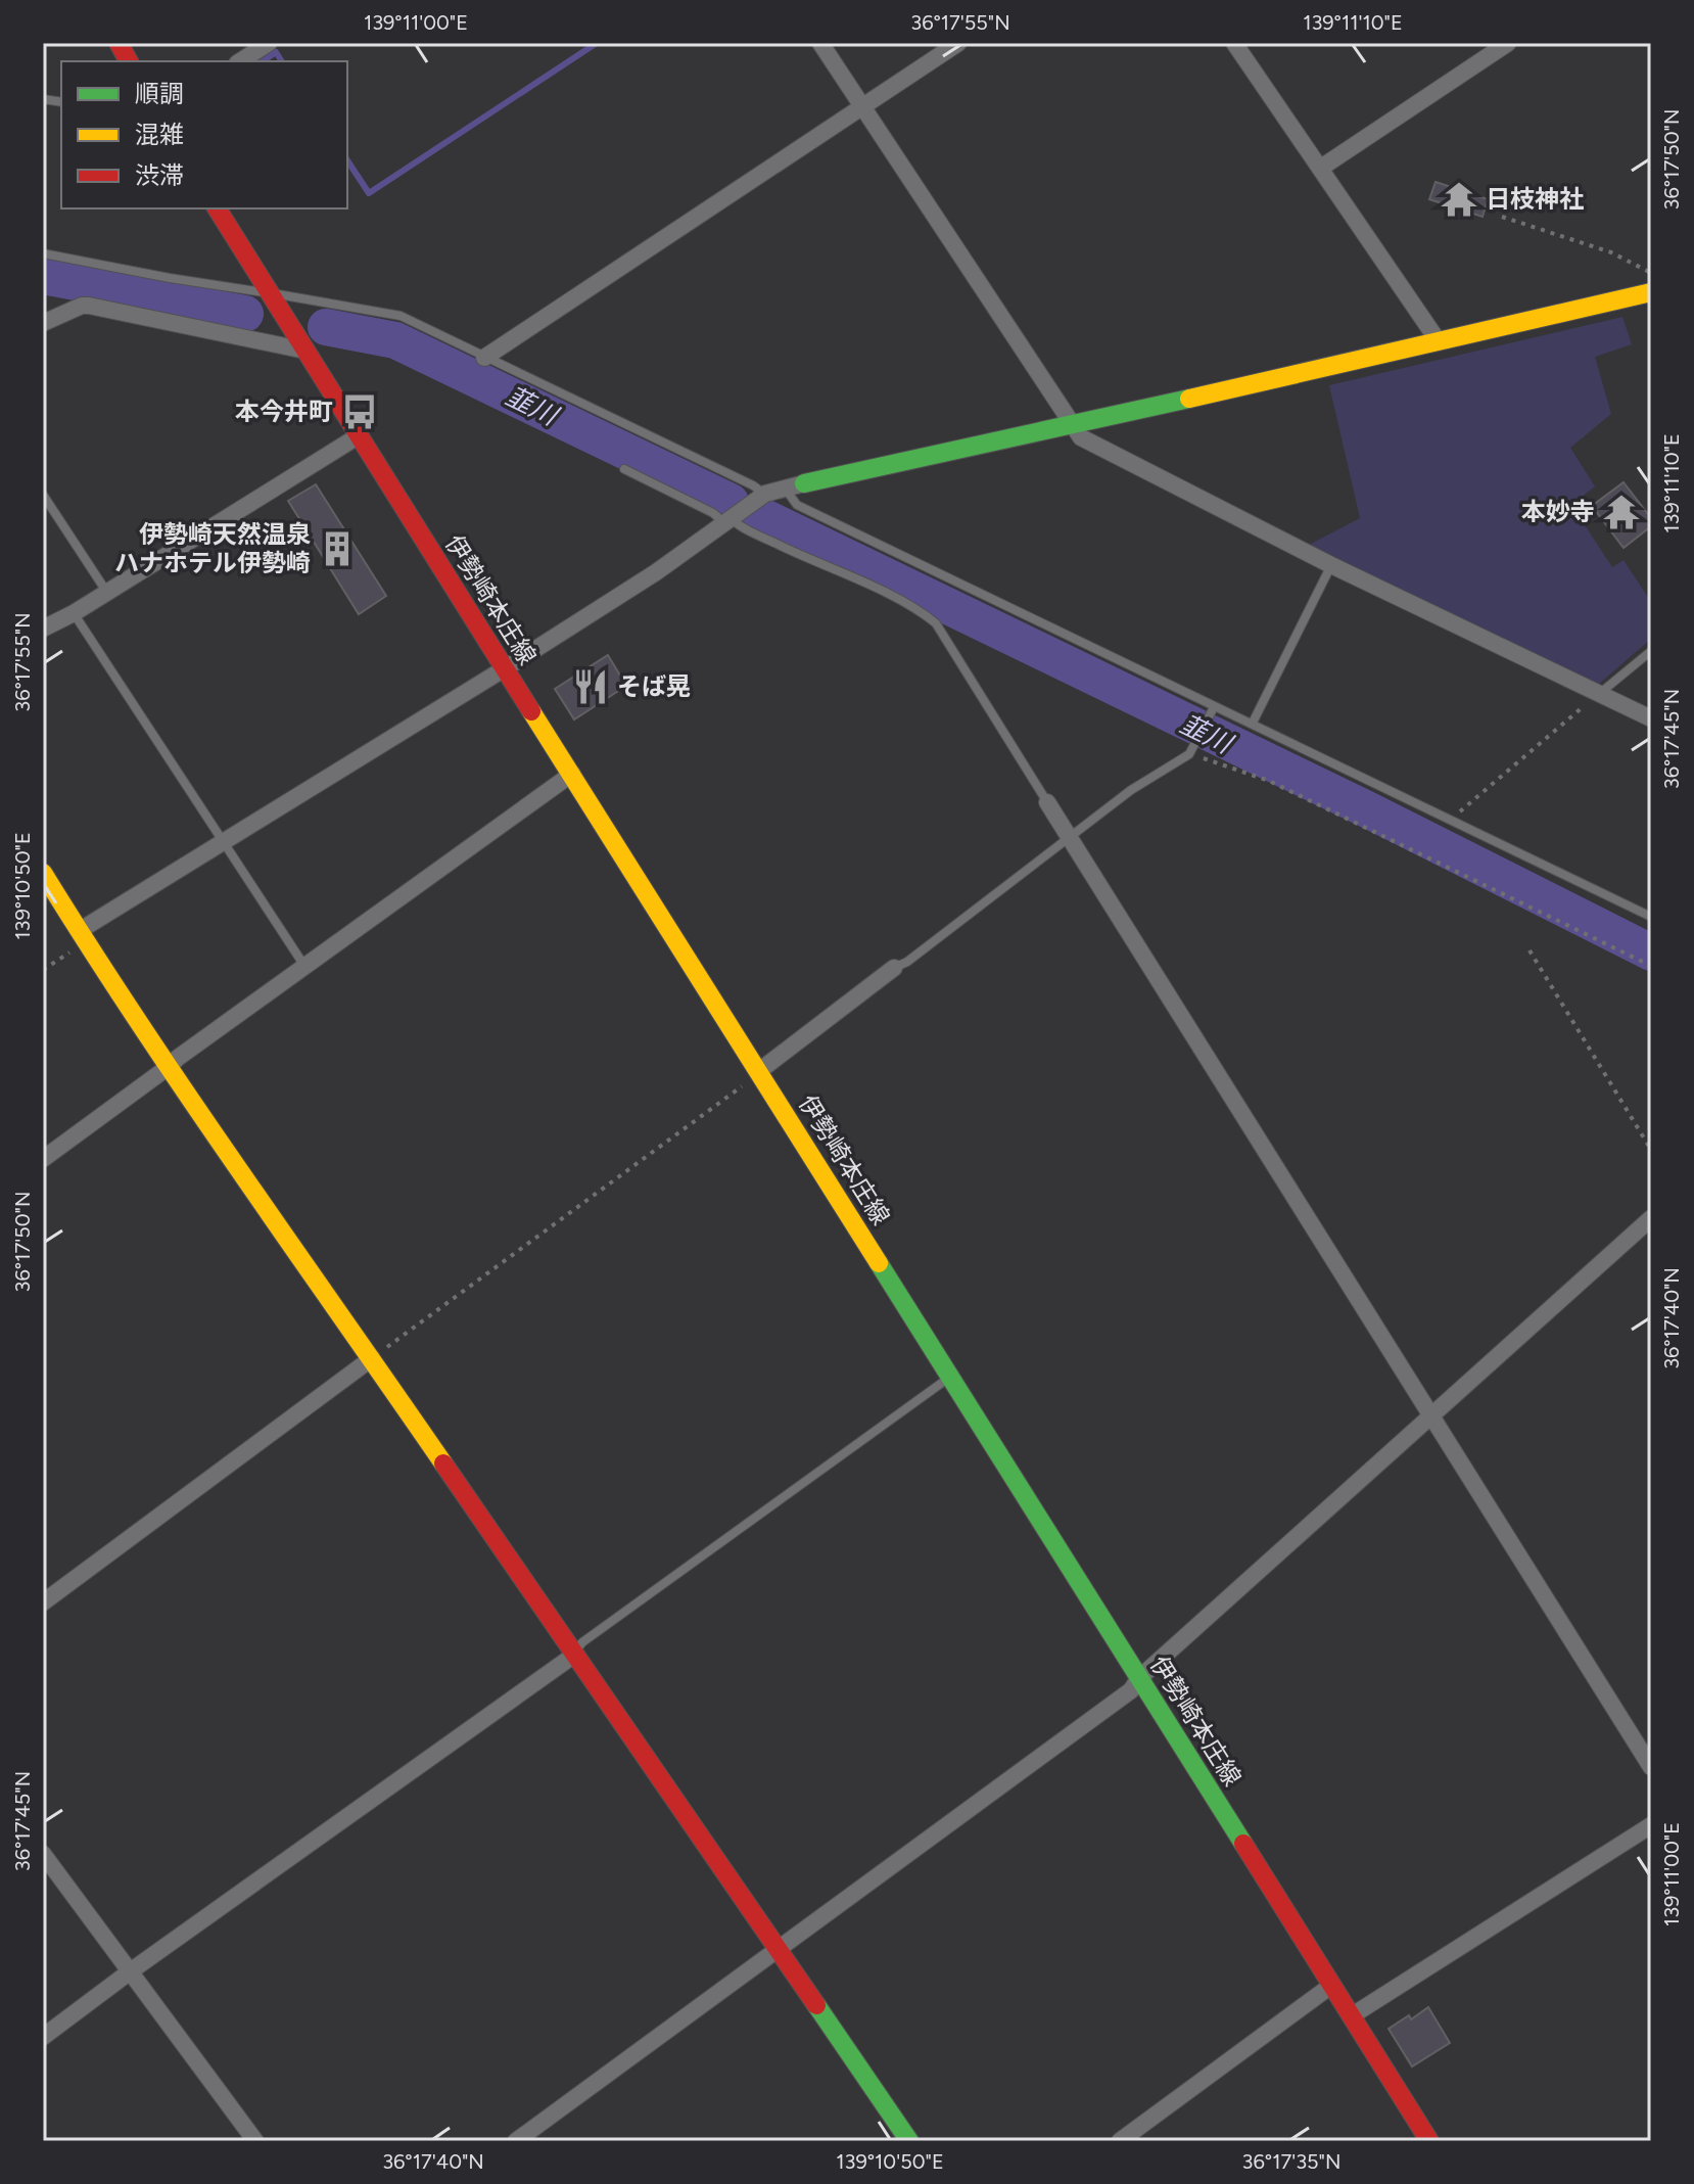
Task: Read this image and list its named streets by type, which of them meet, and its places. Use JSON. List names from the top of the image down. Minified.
{"streets":{"street":["伊勢崎本庄線"]},"water":["韮川"],"places":{"temple":["日枝神社","本妙寺"],"bus stop":["本今井町"],"building":["伊勢崎天然温泉 ハナホテル伊勢崎"],"restaurant":["そば晃"]},"legend":["順調","混雑","渋滞"],"coordinates":["139°11'00\"E","36°17'55\"N","139°11'10\"E","36°17'50\"N","36°17'45\"N","139°10'50\"E","36°17'40\"N","36°17'35\"N"]}
